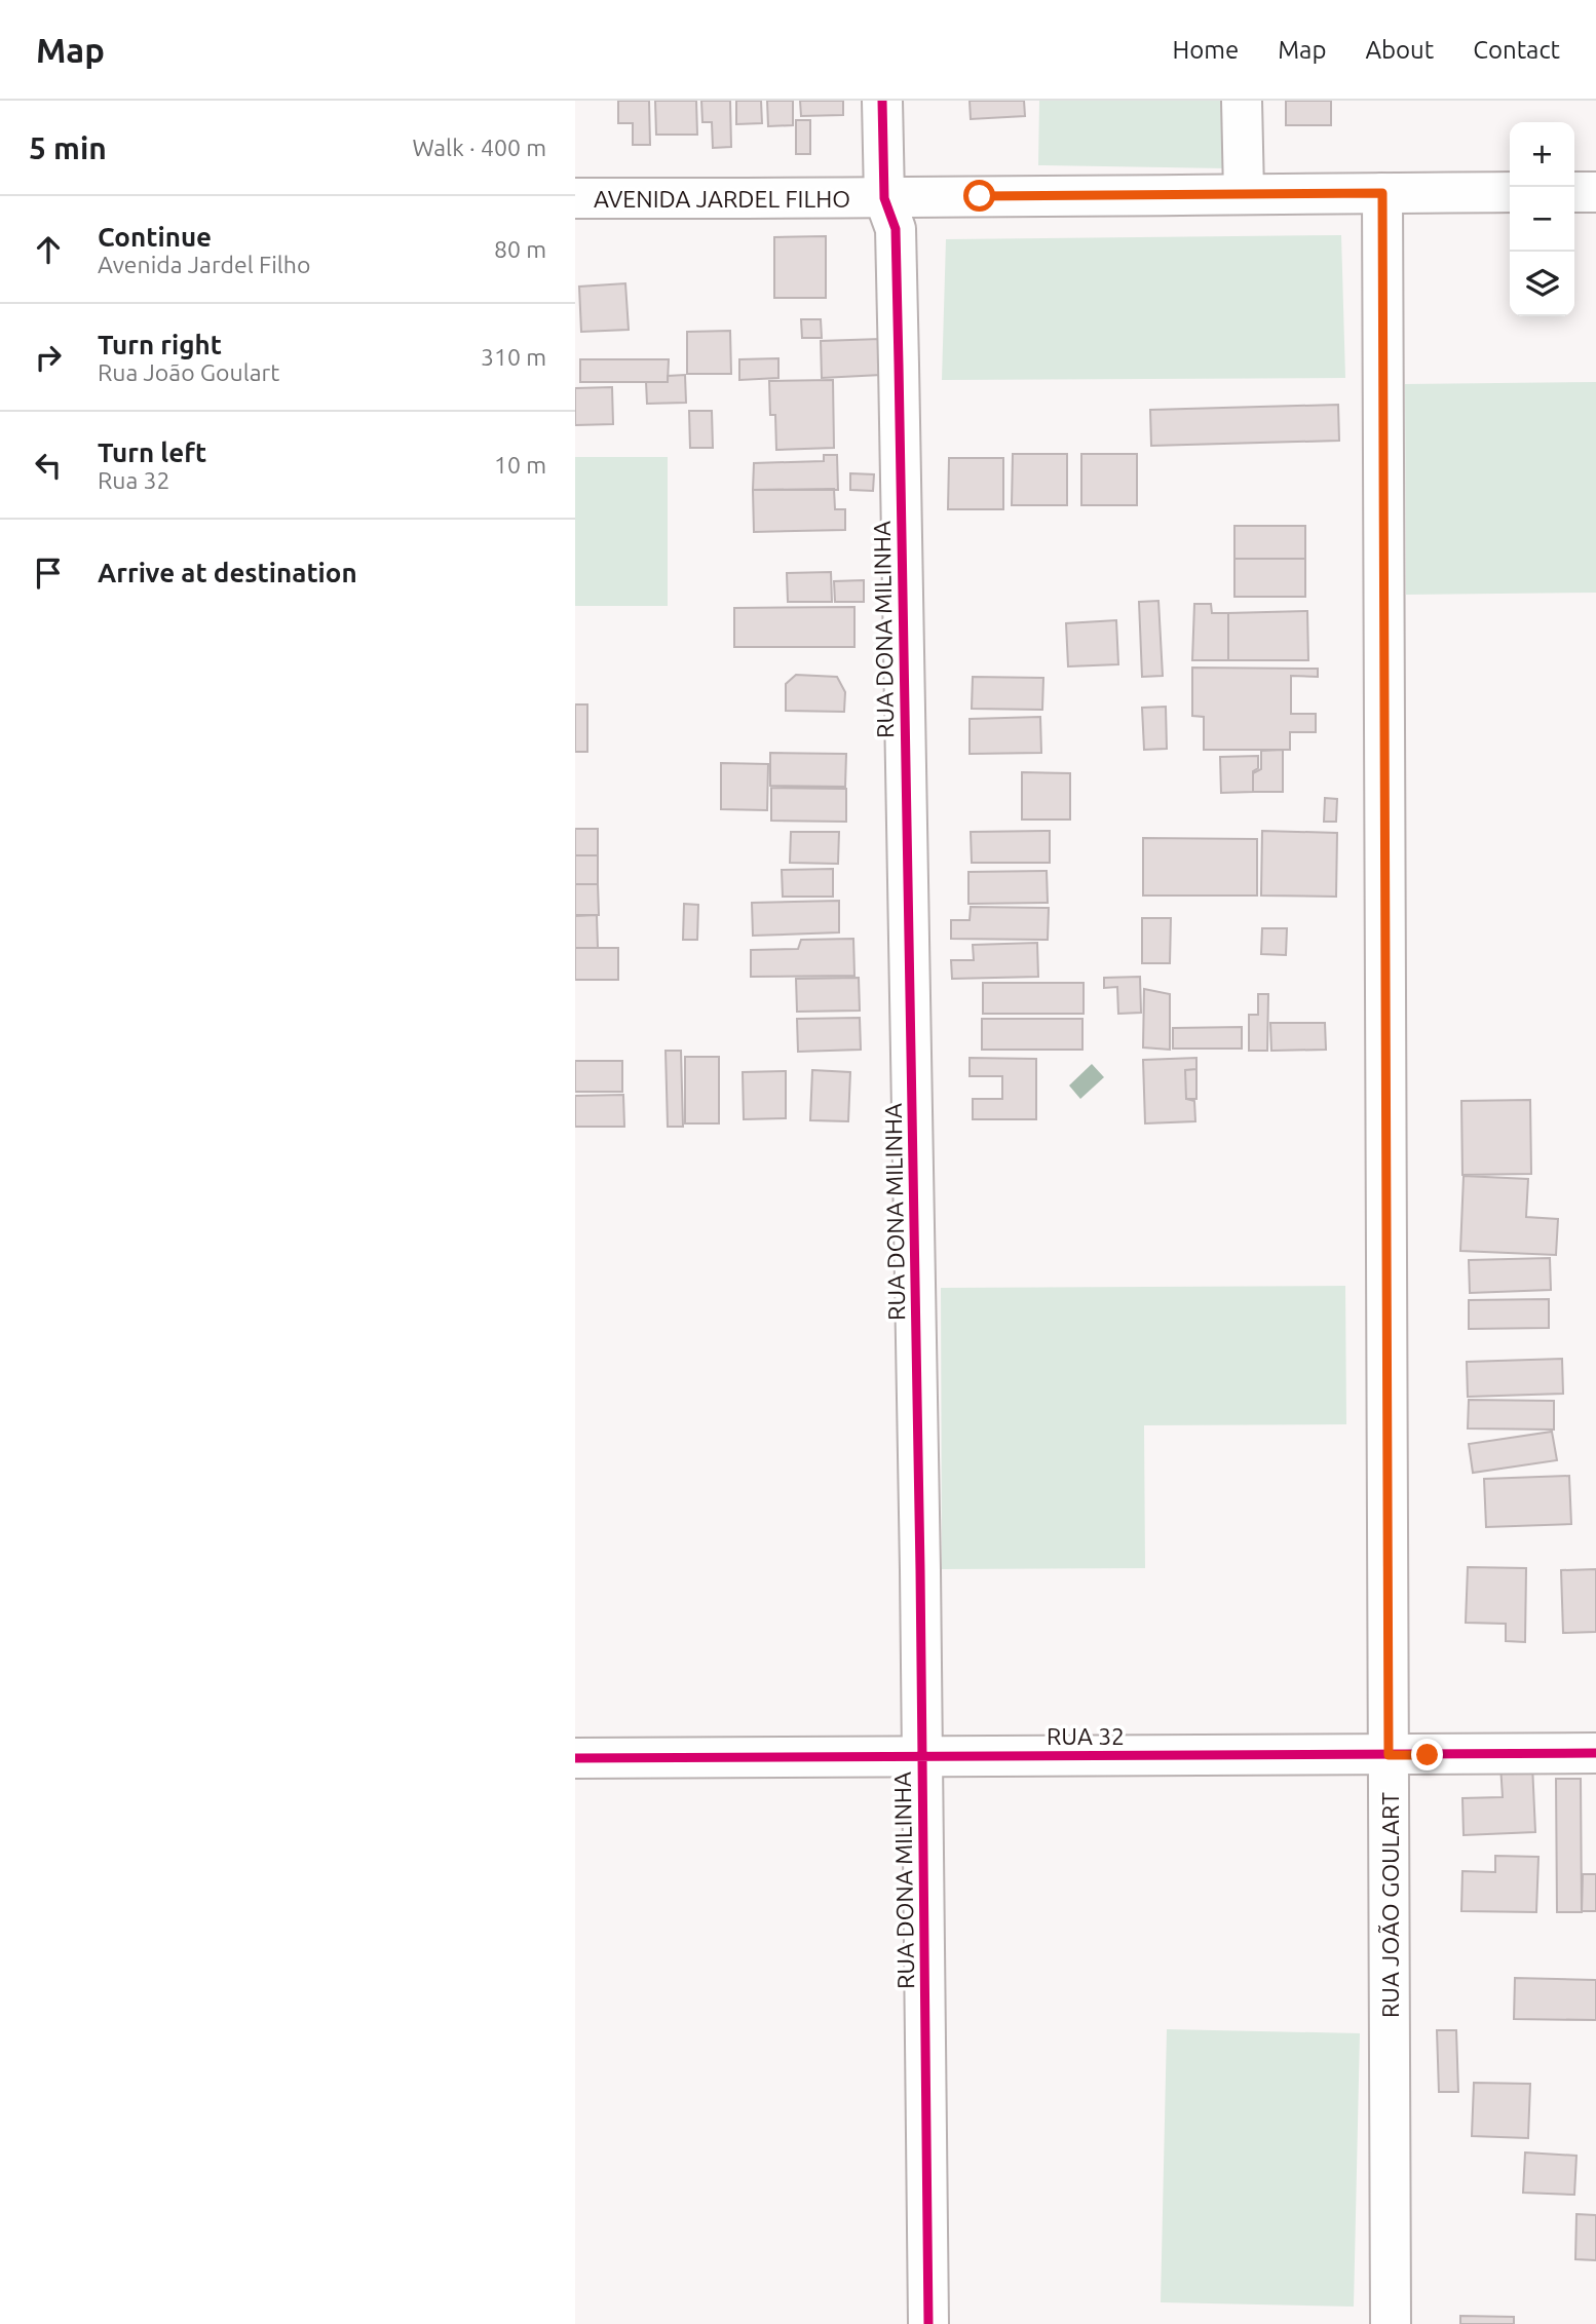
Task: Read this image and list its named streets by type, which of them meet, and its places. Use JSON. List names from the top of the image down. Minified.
{"streets":{"street":["AVENIDA JARDEL FILHO","RUA DONA MILINHA","RUA 32","RUA JOÃO GOULART"]},"crossings":[["AVENIDA JARDEL FILHO","RUA DONA MILINHA"],["AVENIDA JARDEL FILHO","RUA JOÃO GOULART"],["RUA DONA MILINHA","RUA 32"],["RUA 32","RUA JOÃO GOULART"]],"page":{"header":"Map","nav":["Home","Map","About","Contact"],"heading":["5 min","Walk · 400 m"],"map_buttons":["+","−"],"list":[["Continue","Avenida Jardel Filho","80 m"],["Turn right","Rua João Goulart","310 m"],["Turn left","Rua 32","10 m"],"Arrive at destination"]}}
